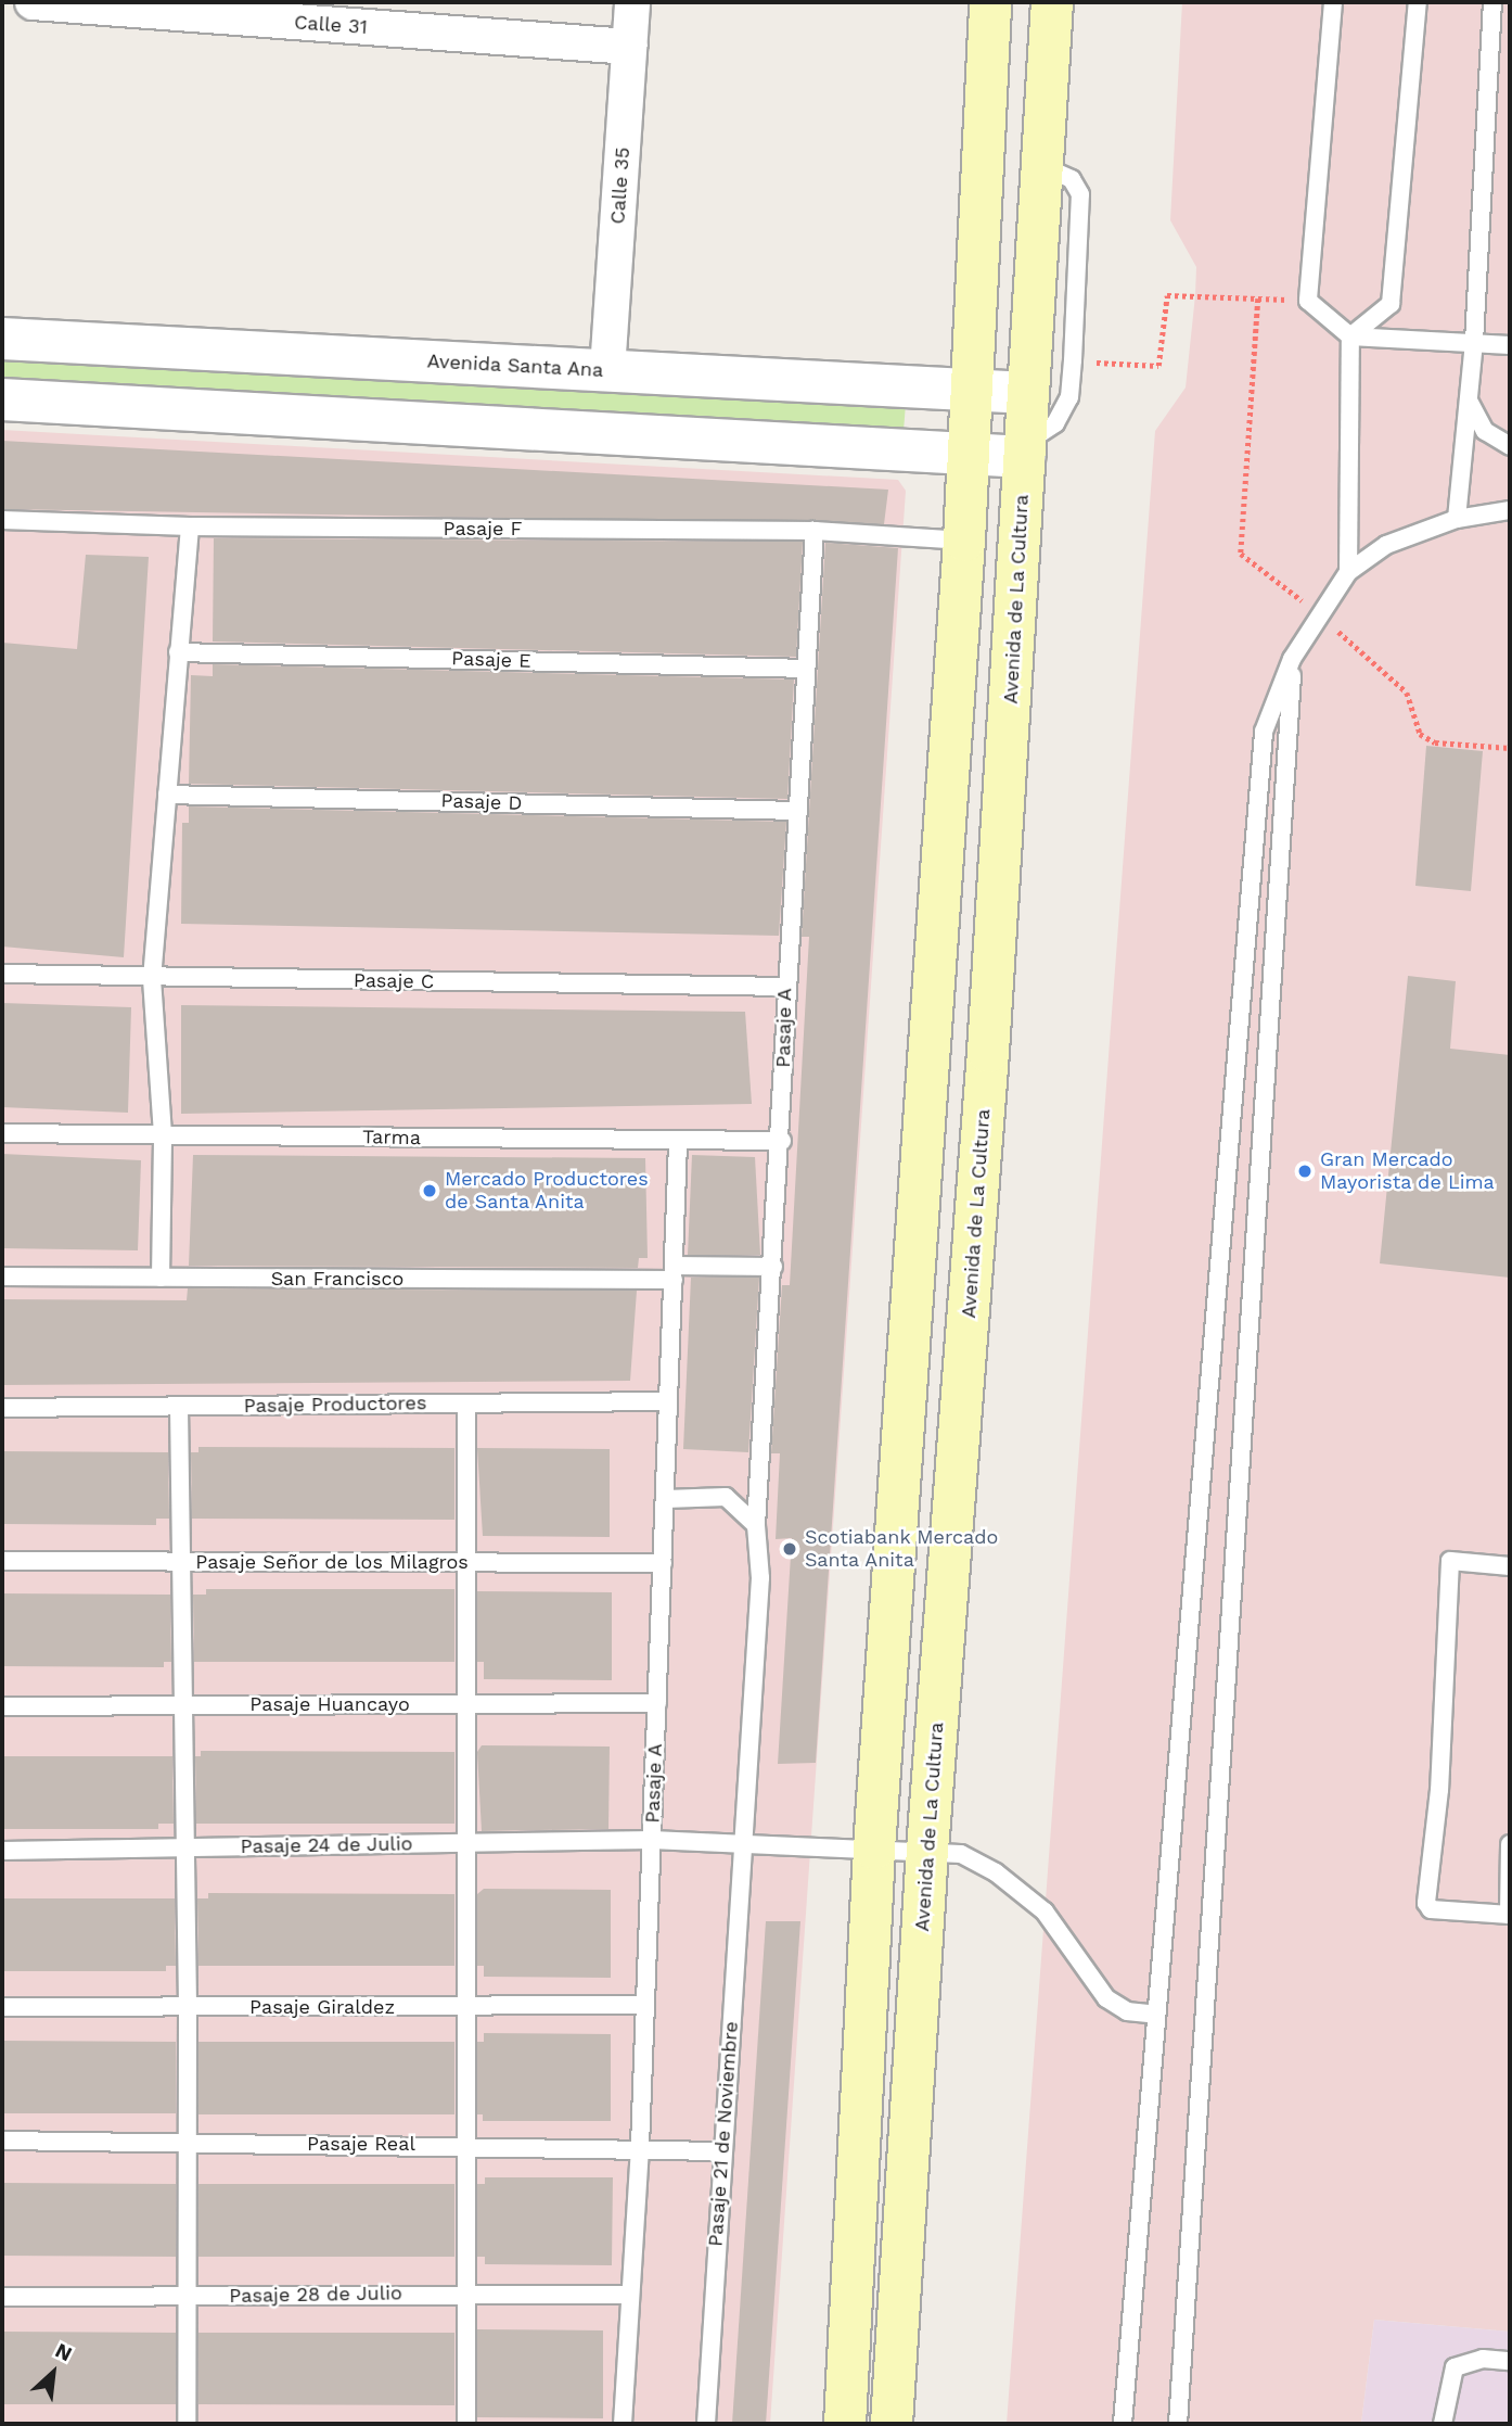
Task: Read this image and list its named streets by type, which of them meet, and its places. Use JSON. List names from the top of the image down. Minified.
{"streets":{"main road":["Avenida de La Cultura"],"street":["Calle 31","Calle 35","Avenida Santa Ana"],"lane":["Pasaje F","Pasaje E","Pasaje D","Pasaje C","Pasaje A","Tarma","San Francisco","Pasaje Productores","Pasaje Señor de los Milagros","Pasaje Huancayo","Pasaje 24 de Julio","Pasaje Giraldez","Pasaje 21 de Noviembre","Pasaje Real","Pasaje 28 de Julio"]},"crossings":[["Calle 31","Calle 35"],["Calle 35","Avenida Santa Ana"],["Avenida Santa Ana","Avenida de La Cultura"],["Pasaje F","Pasaje A"],["Avenida de La Cultura","Pasaje 24 de Julio"],["Pasaje E","Pasaje A"],["Pasaje D","Pasaje A"],["Pasaje C","Pasaje A"],["Pasaje A","Tarma"],["Pasaje A","San Francisco"],["Pasaje A","Pasaje Productores"],["Pasaje A","Pasaje Señor de los Milagros"],["Pasaje A","Pasaje Huancayo"],["Pasaje A","Pasaje 24 de Julio"],["Pasaje A","Pasaje Giraldez"],["Pasaje A","Pasaje 21 de Noviembre"],["Pasaje A","Pasaje Real"],["Pasaje A","Pasaje 28 de Julio"],["Pasaje 24 de Julio","Pasaje 21 de Noviembre"],["Pasaje 21 de Noviembre","Pasaje Real"]],"places":["Gran Mercado Mayorista de Lima","Mercado Productores de Santa Anita","Scotiabank Mercado Santa Anita"],"north":"top right"}
